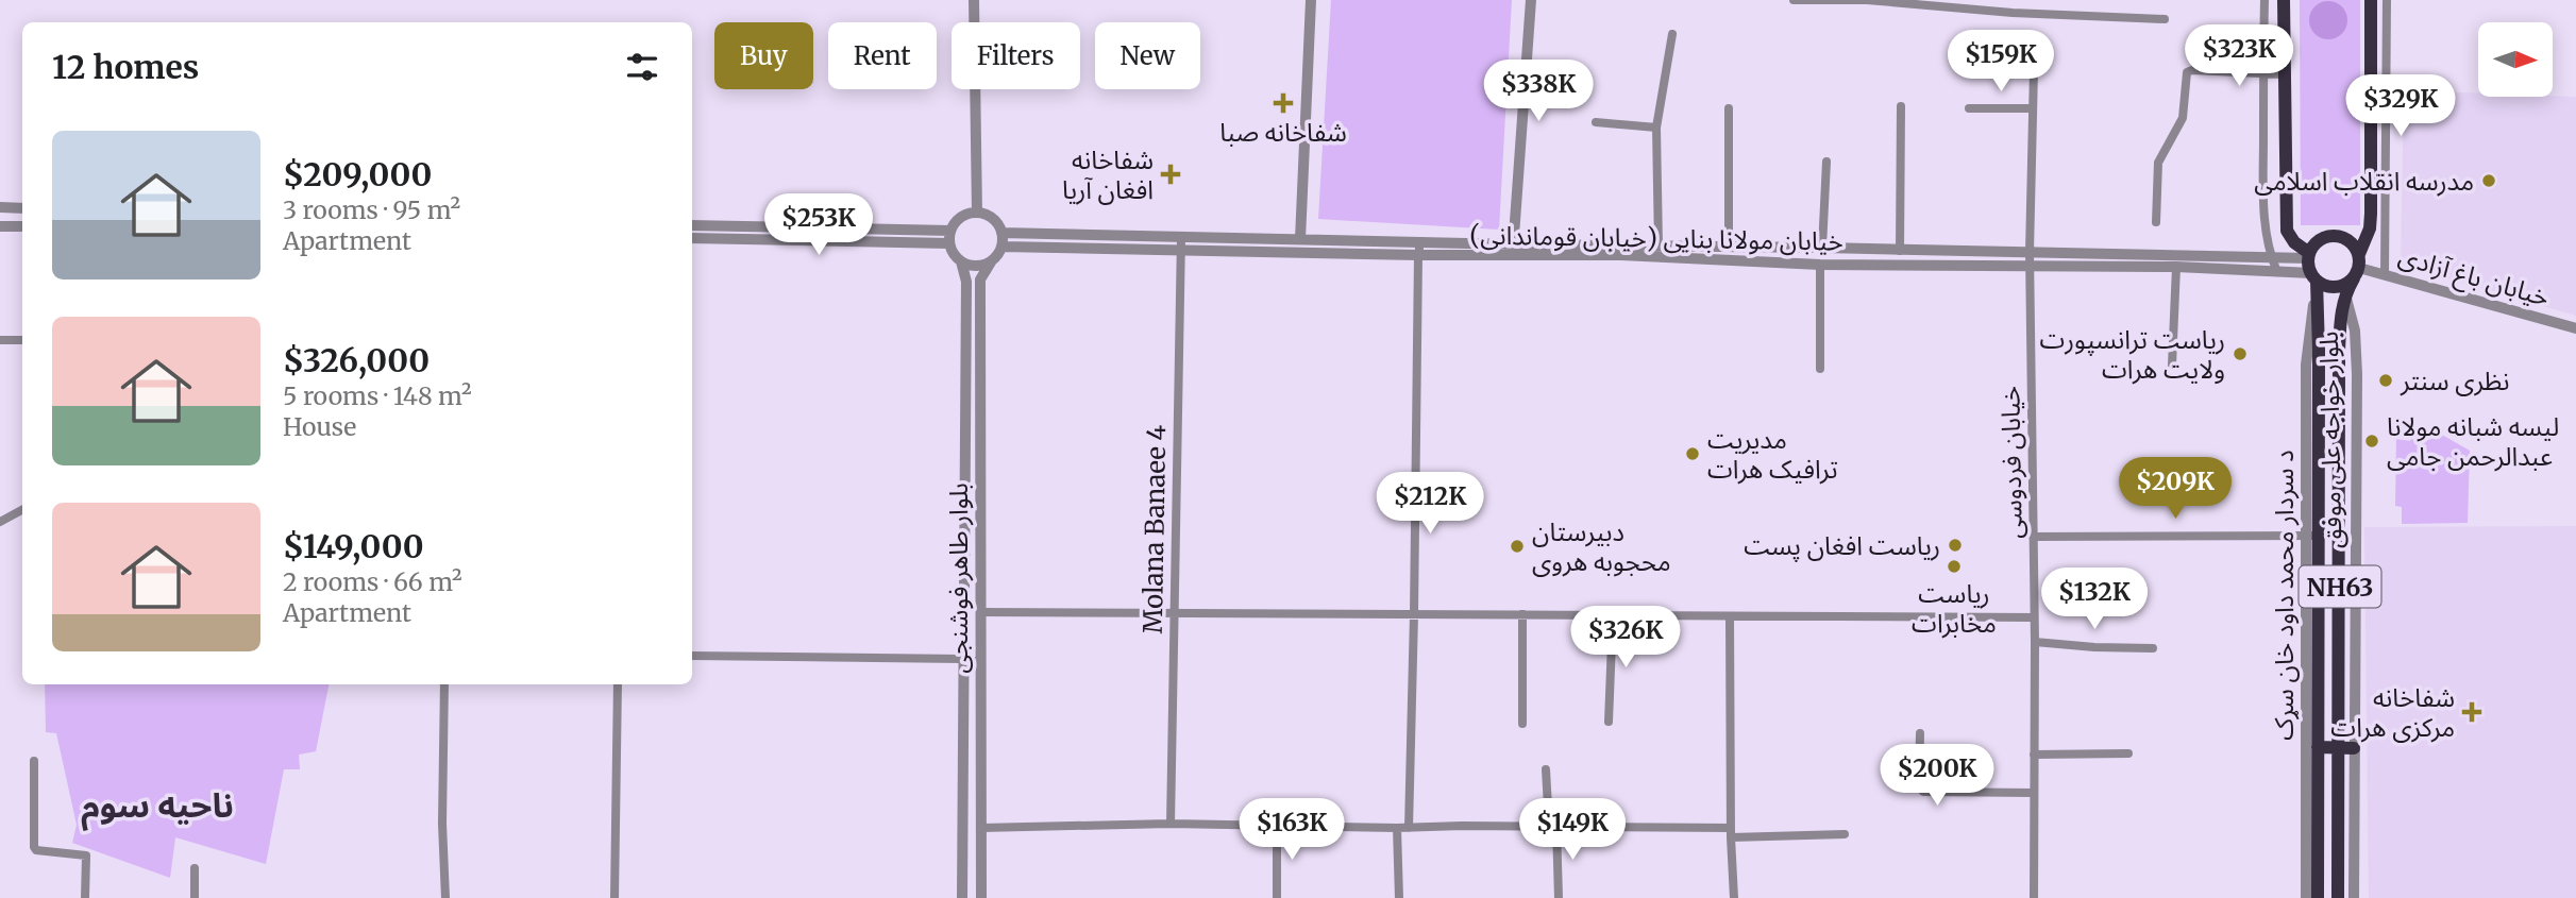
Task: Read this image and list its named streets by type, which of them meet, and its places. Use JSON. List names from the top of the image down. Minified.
{"streets":{"highway":["NH63","د سردار محمد داود خان سړک"],"street":["خیابان مولانا بنایی (خیابان قوماندانی)","خیابان باغ آزادی","بلوار خواجه علی موفق","خیابان فردوسی","Molana Banaee 4","بلوار طاهر فوشنجی"]},"crossings":[["خیابان مولانا بنایی (خیابان قوماندانی)","خیابان باغ آزادی"],["خیابان مولانا بنایی (خیابان قوماندانی)","خیابان فردوسی"],["خیابان مولانا بنایی (خیابان قوماندانی)","Molana Banaee 4"],["خیابان مولانا بنایی (خیابان قوماندانی)","بلوار طاهر فوشنجی"],["خیابان مولانا بنایی (خیابان قوماندانی)","NH63"],["خیابان مولانا بنایی (خیابان قوماندانی)","د سردار محمد داود خان سړک"],["خیابان باغ آزادی","NH63"],["خیابان باغ آزادی","د سردار محمد داود خان سړک"],["بلوار خواجه علی موفق","د سردار محمد داود خان سړک"],["NH63","د سردار محمد داود خان سړک"]],"districts":["ناحیه سوم"],"places":{"health":["شفاخانه صبا","شفاخانه افغان آریا","شفاخانه مرکزی هرات"],"other":["مدرسه انقلاب اسلامی","ریاست ترانسپورت ولایت هرات","نظری سنتر","لیسه شبانه مولانا عبدالرحمن جامی","مدیریت ترافیک هرات","ریاست افغان پست","دبیرستان محجوبه هروی","ریاست مخابرات"]},"north":"right","page":{"chip":["Buy","Rent","Filters","New"],"heading":"12 homes","price":["$323K","$159K","$338K","$329K","$253K","$209K","$212K","$132K","$326K","$200K","$163K","$149K"],"list":[{"name":"$209,000","note":"3 rooms · 95 m² · Apartment"},{"name":"$326,000","note":"5 rooms · 148 m² · House"},{"name":"$149,000","note":"2 rooms · 66 m² · Apartment"}]}}
